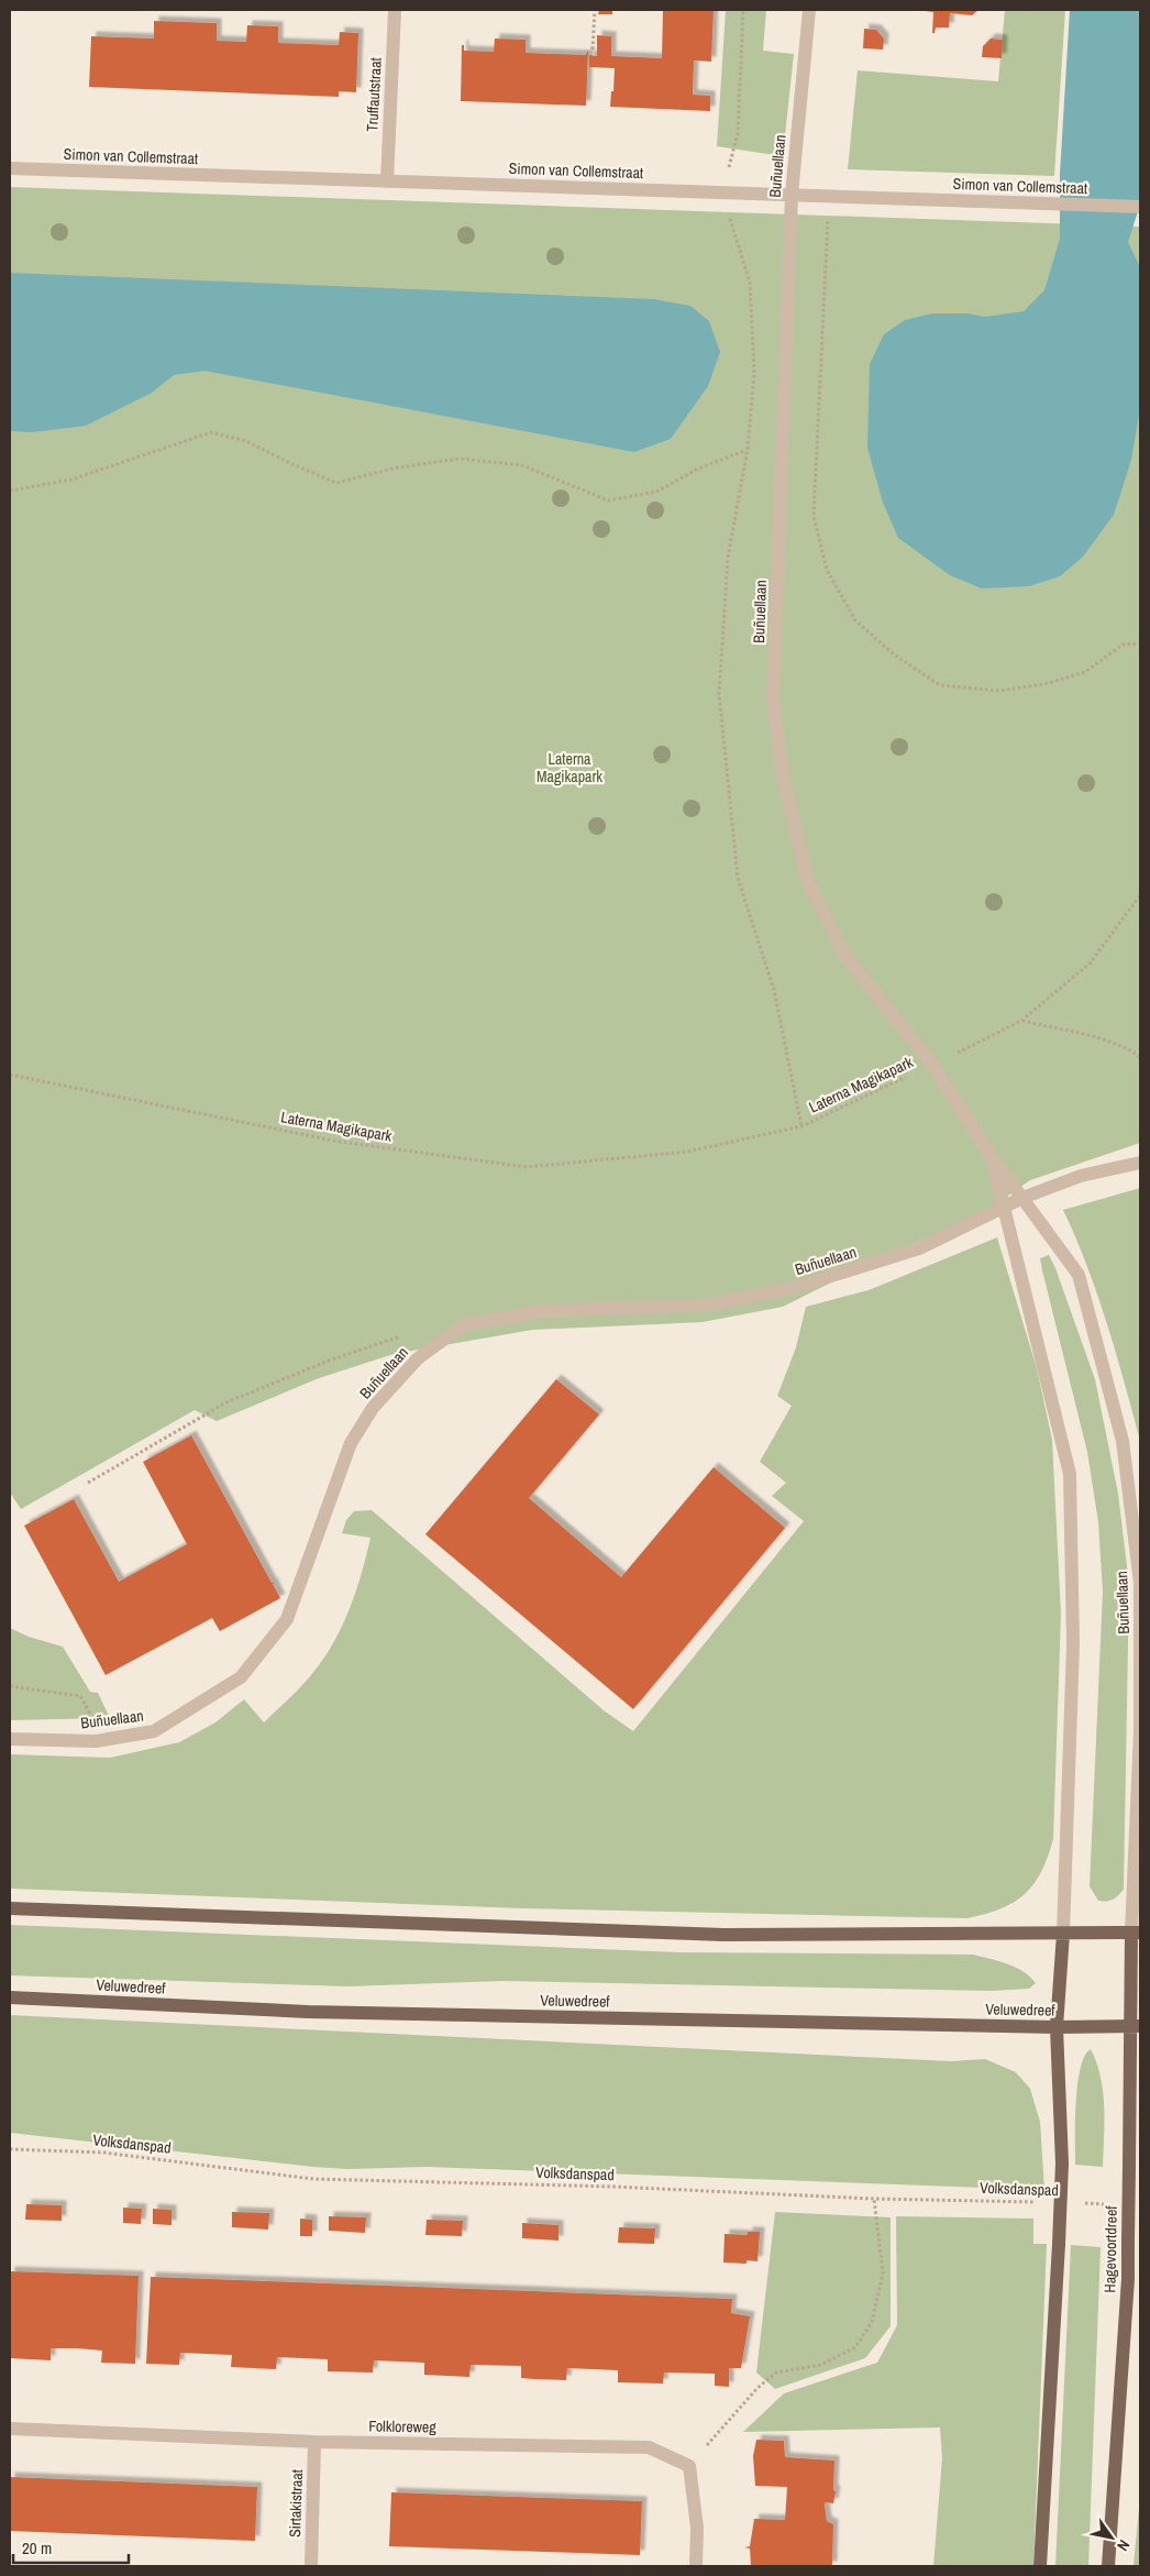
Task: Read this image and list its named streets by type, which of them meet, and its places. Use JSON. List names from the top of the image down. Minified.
{"streets":{"main road":["Veluwedreef","Hagevoortdreef"],"street":["Truffautstraat","Simon van Collemstraat","Buñuellaan","Folkloreweg","Sirtakistraat"],"path":["Laterna Magikapark","Volksdanspad"]},"crossings":[["Truffautstraat","Simon van Collemstraat"],["Simon van Collemstraat","Buñuellaan"],["Buñuellaan","Laterna Magikapark"],["Buñuellaan","Hagevoortdreef"],["Veluwedreef","Hagevoortdreef"],["Folkloreweg","Sirtakistraat"]],"parks":["Laterna Magikapark"],"scale_bar":"20 m","north":"bottom right"}
